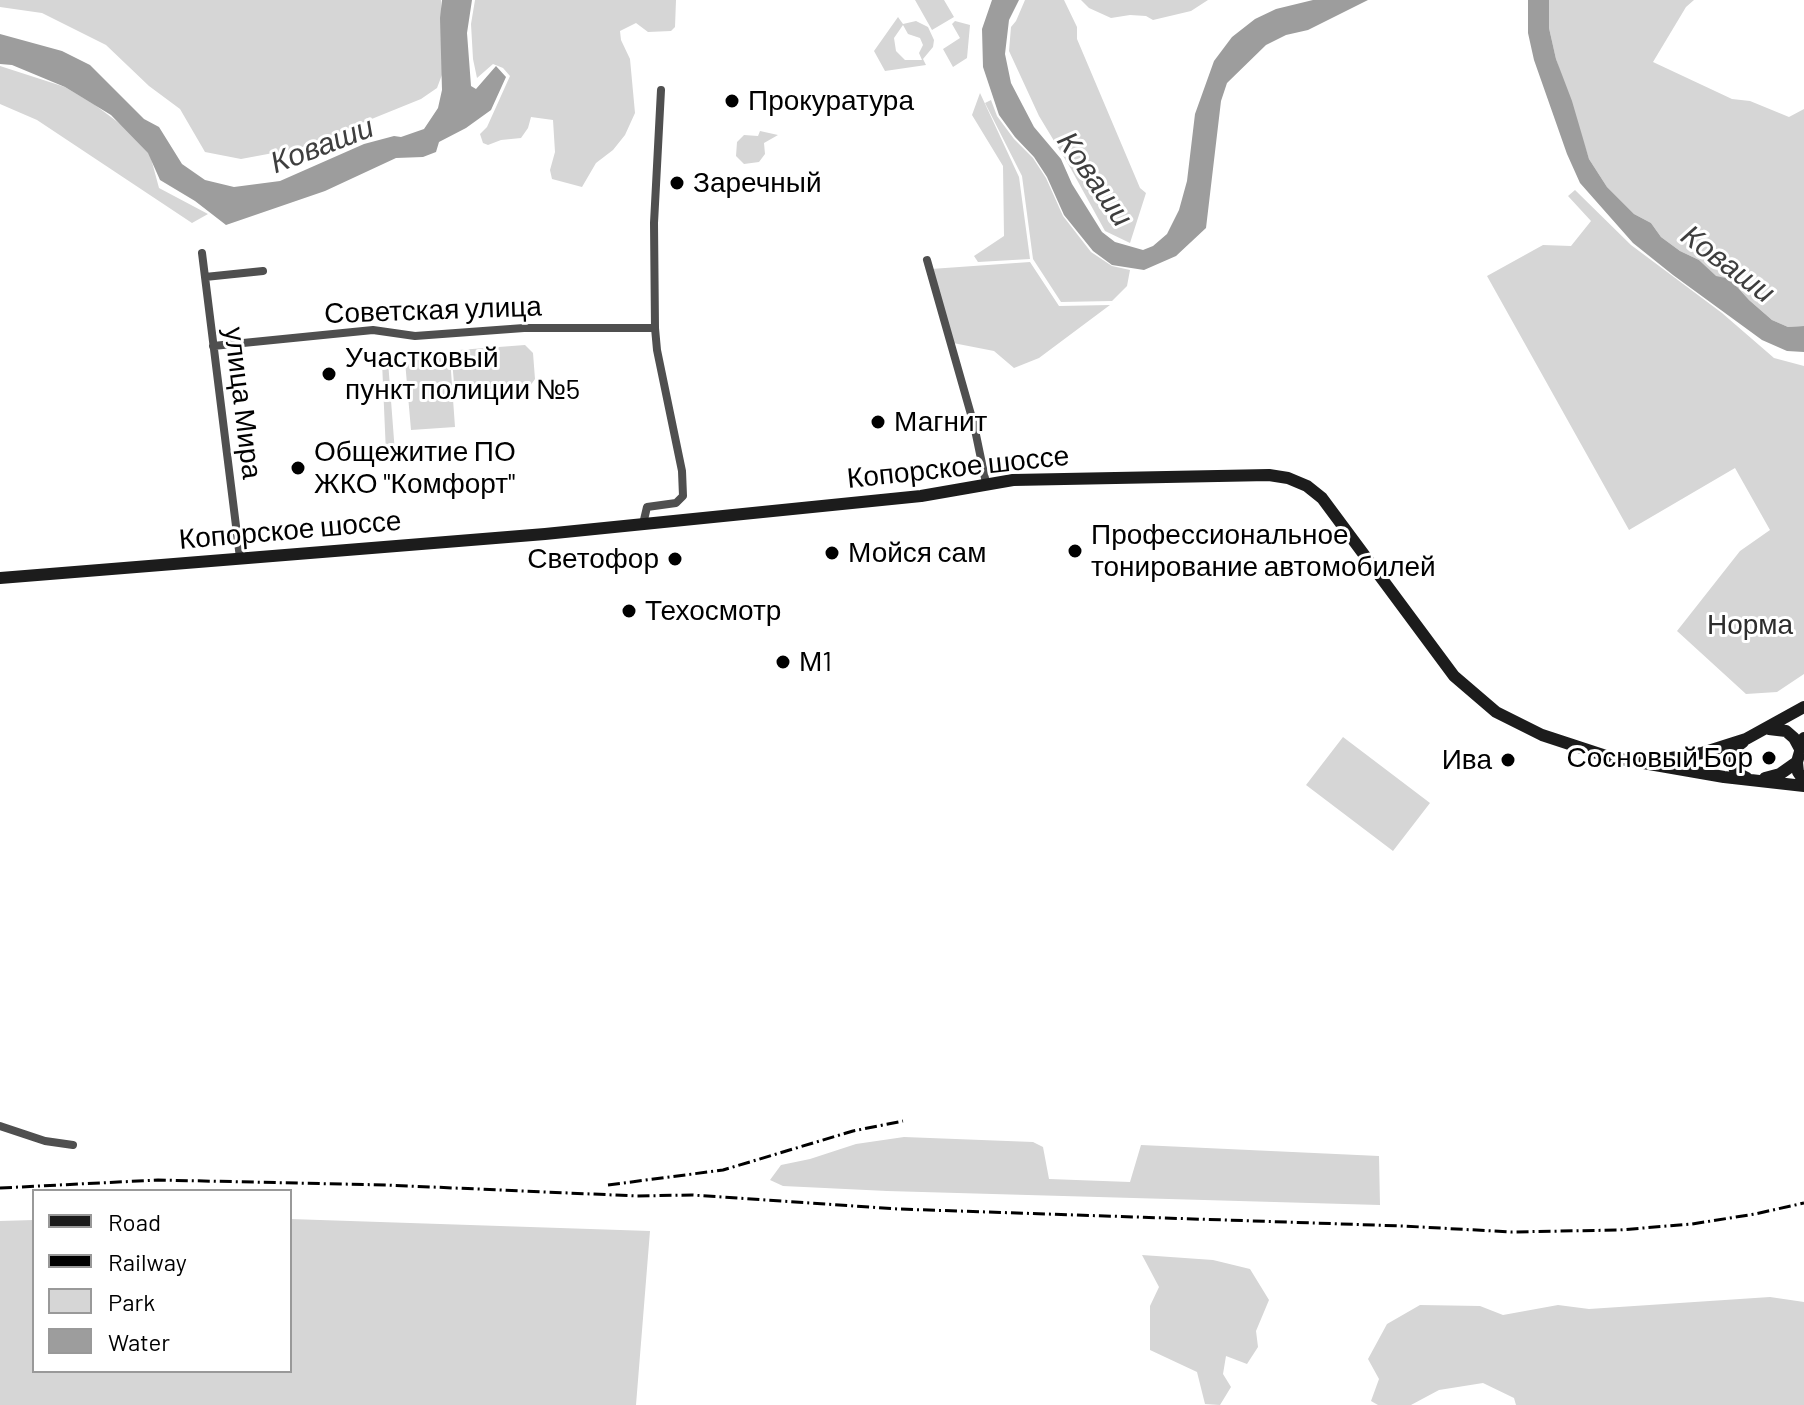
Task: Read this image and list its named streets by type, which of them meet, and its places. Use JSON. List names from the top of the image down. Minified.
{"streets":{"main road":["Копорское шоссе"],"street":["Советская улица","улица Мира"]},"crossings":[["Советская улица","улица Мира"],["улица Мира","Копорское шоссе"]],"water":["Коваши"],"parks":["Норма"],"places":["Прокуратура","Заречный","Участковый пункт полиции №5","Магнит","Общежитие ПО ЖКО \"Комфорт\"","Профессиональное тонирование автомобилей","Мойся сам","Светофор","Техосмотр","М1","Сосновый Бор","Ива"],"legend":["Road","Railway","Park","Water"]}
